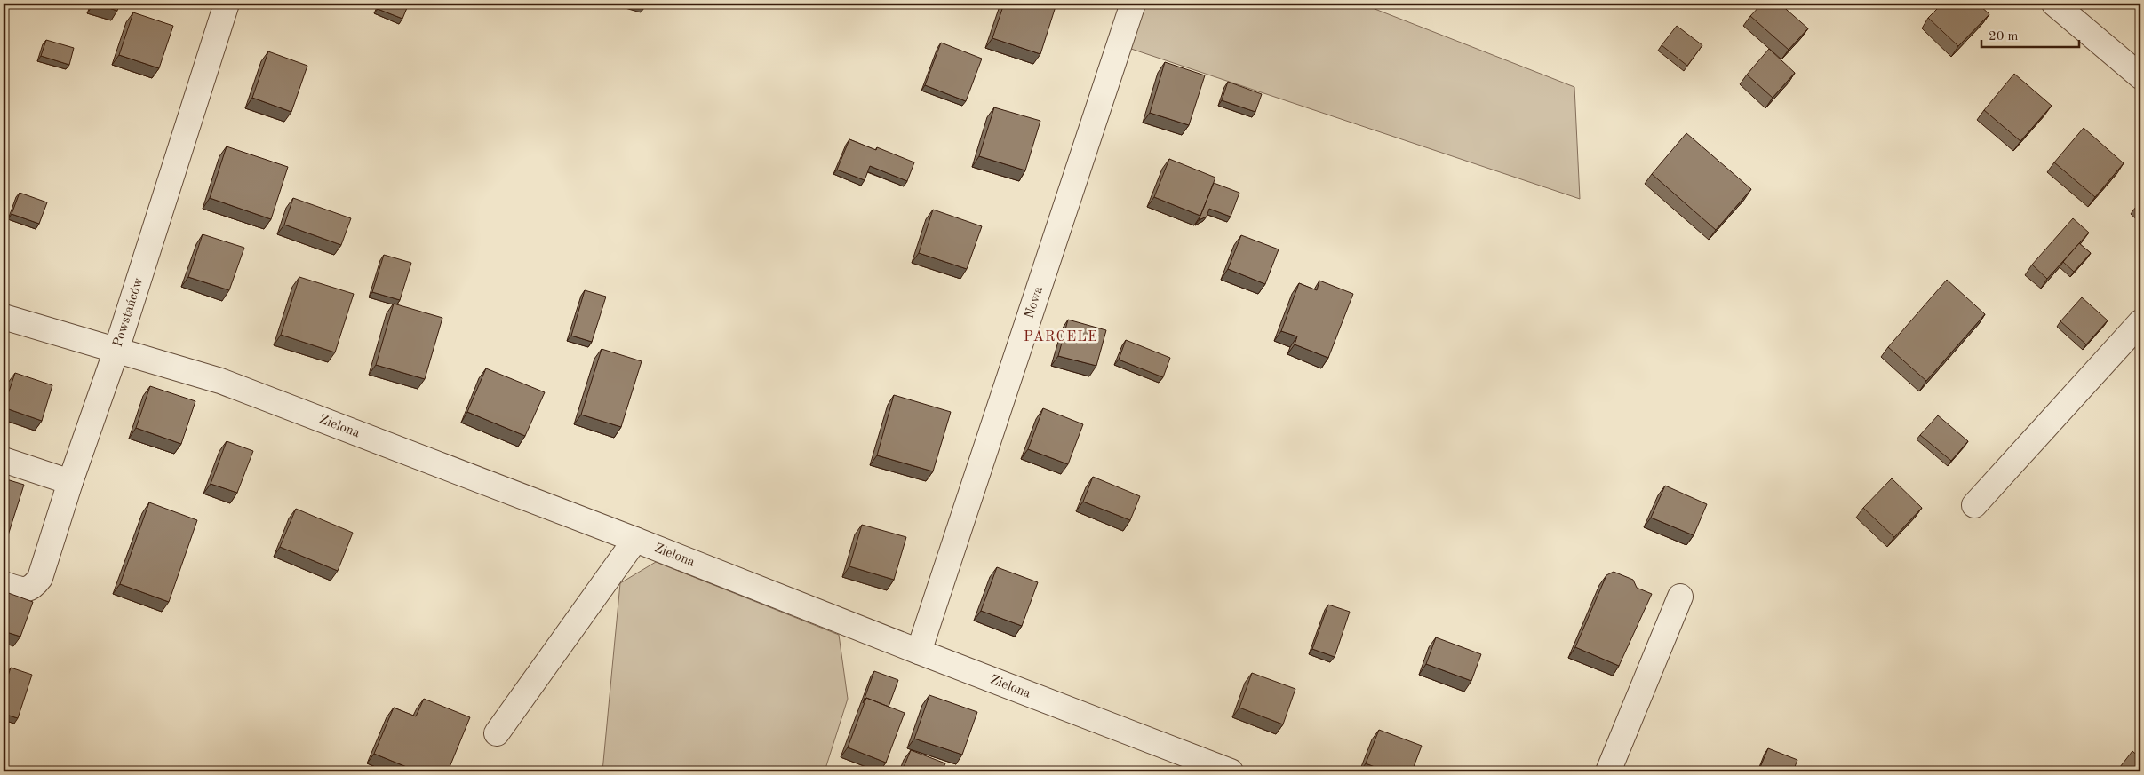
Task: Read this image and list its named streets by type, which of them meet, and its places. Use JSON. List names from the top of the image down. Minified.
{"streets":{"street":["Nowa","Powstańców","Zielona"]},"crossings":[["Nowa","Zielona"],["Powstańców","Zielona"]],"districts":["PARCELE"],"scale_bar":"20 m"}
